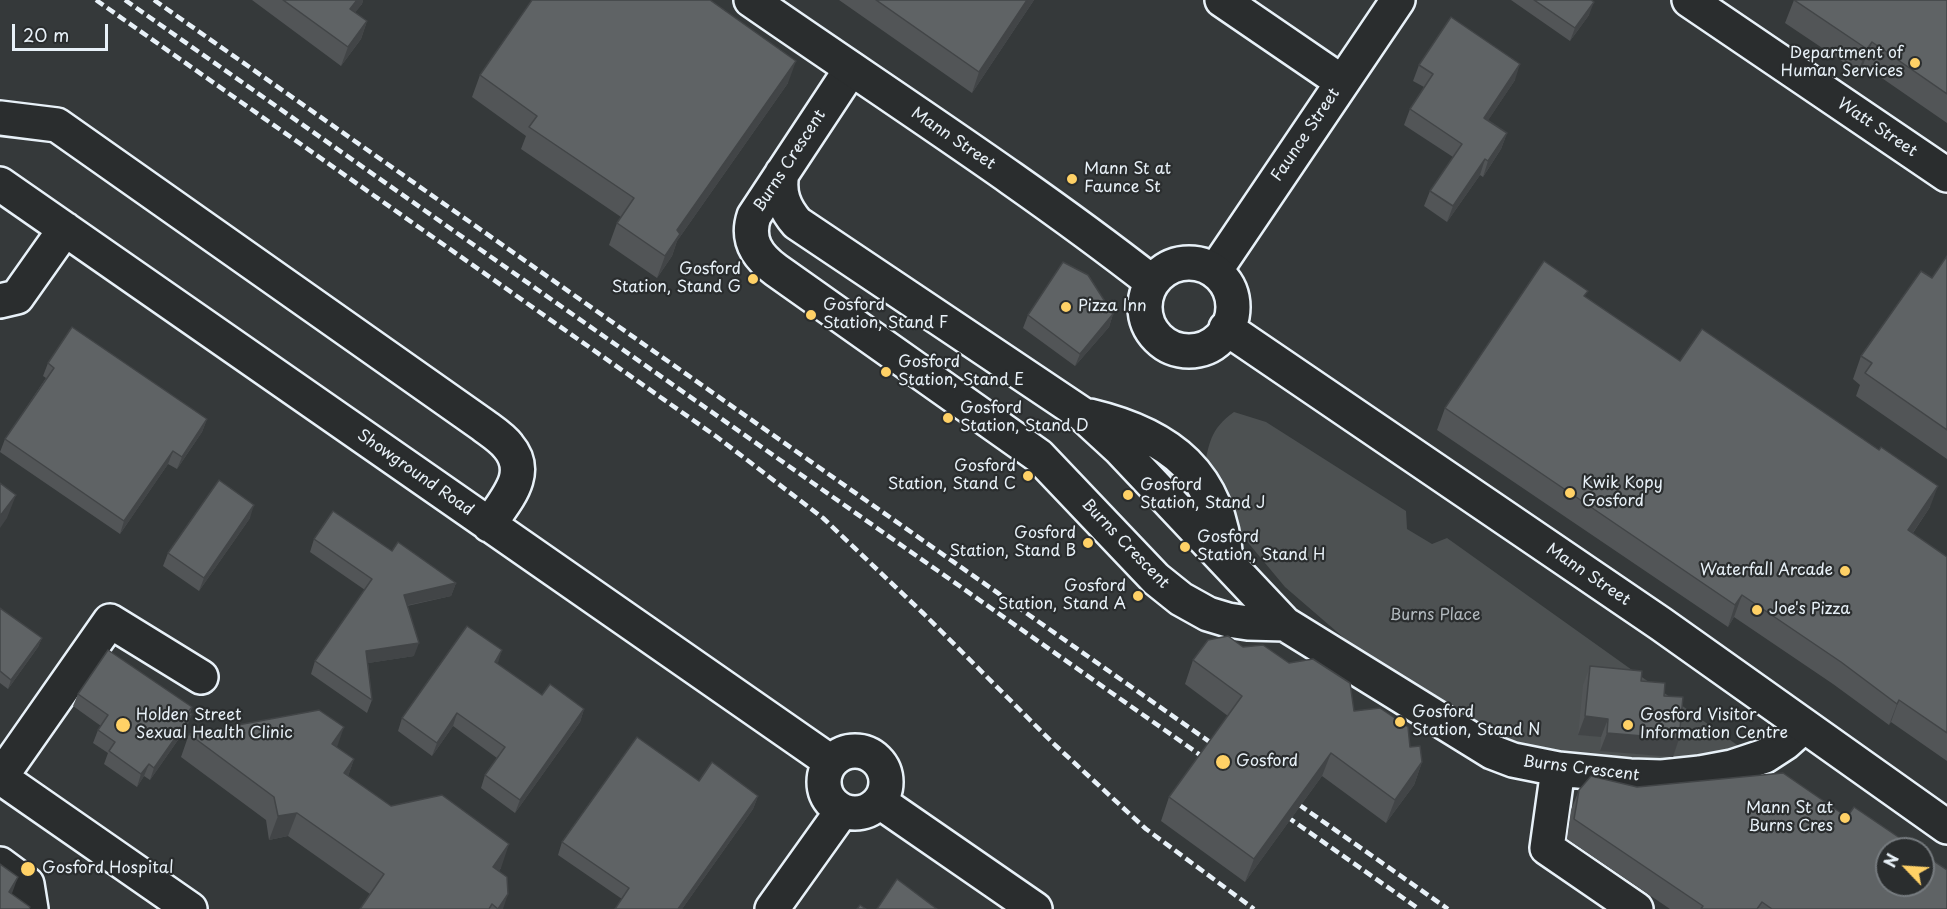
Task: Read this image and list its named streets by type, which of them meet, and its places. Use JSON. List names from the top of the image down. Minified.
{"streets":{"street":["Watt Street","Faunce Street","Mann Street","Burns Crescent","Showground Road"]},"crossings":[["Faunce Street","Mann Street"],["Mann Street","Burns Crescent"]],"parks":["Burns Place"],"places":["Department of Human Services","Mann St at Faunce St","Gosford Station, Stand G","Pizza Inn","Gosford Station, Stand F","Gosford Station, Stand E","Gosford Station, Stand D","Gosford Station, Stand C","Kwik Kopy Gosford","Gosford Station, Stand J","Gosford Station, Stand B","Gosford Station, Stand H","Waterfall Arcade","Gosford Station, Stand A","Joe's Pizza","Gosford Station, Stand N","Holden Street Sexual Health Clinic","Gosford Visitor Information Centre","Gosford","Mann St at Burns Cres","Gosford Hospital"],"scale_bar":"20 m","north":"top left"}
